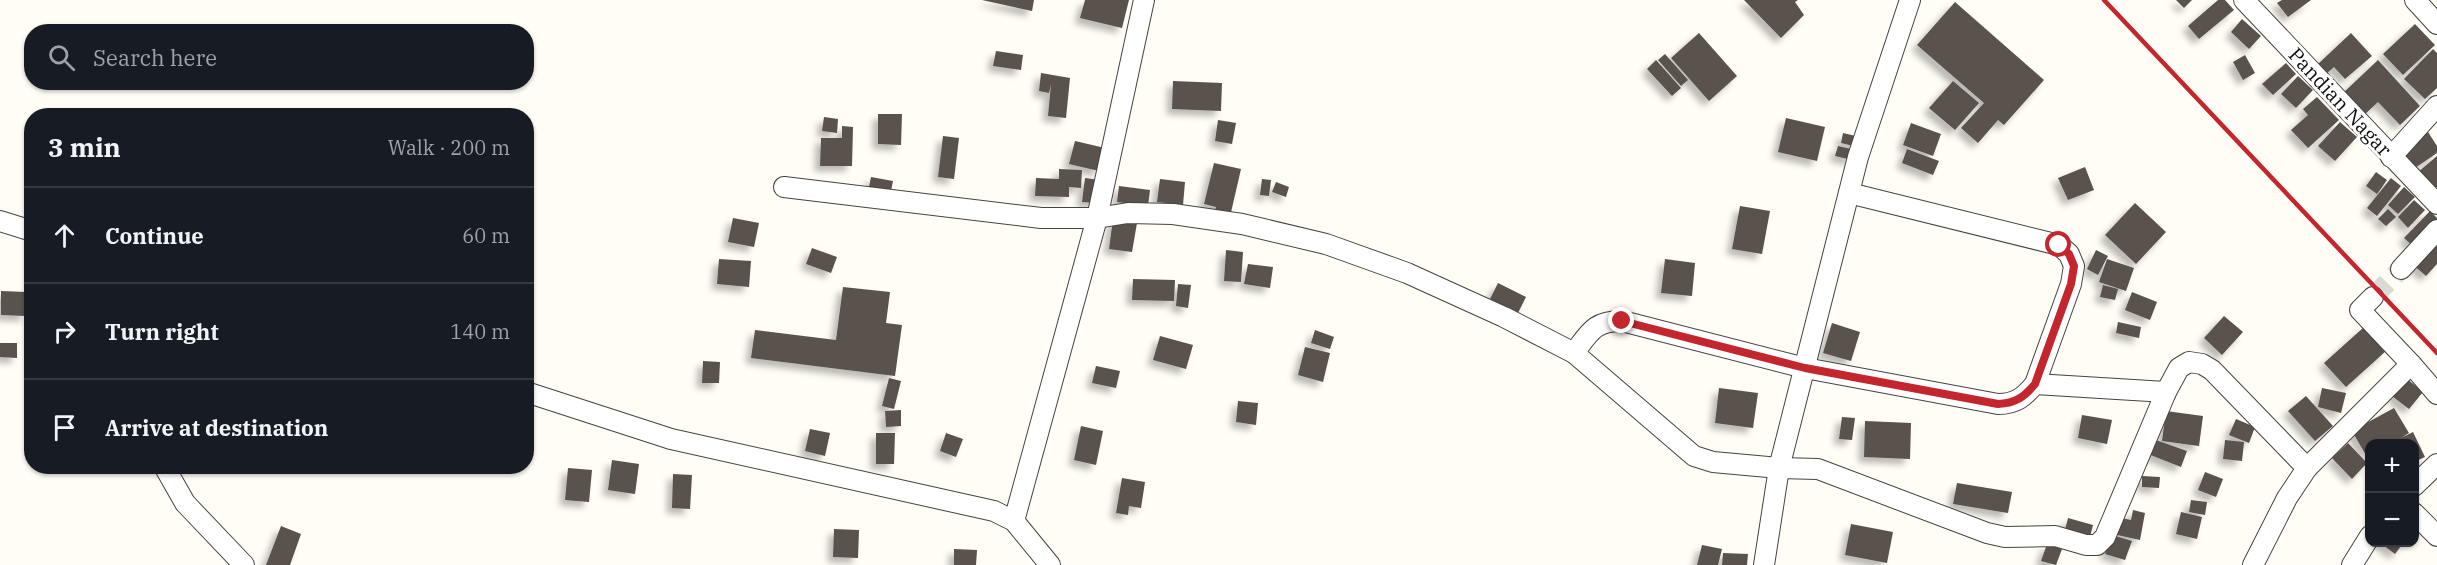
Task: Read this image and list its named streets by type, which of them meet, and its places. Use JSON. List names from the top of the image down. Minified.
{"streets":{"street":["Pandian Nagar"]},"page":{"search":"Search here","heading":["3 min","Walk · 200 m"],"list":[["Continue","60 m"],["Turn right","140 m"],"Arrive at destination"],"map_buttons":["+","−"]}}
